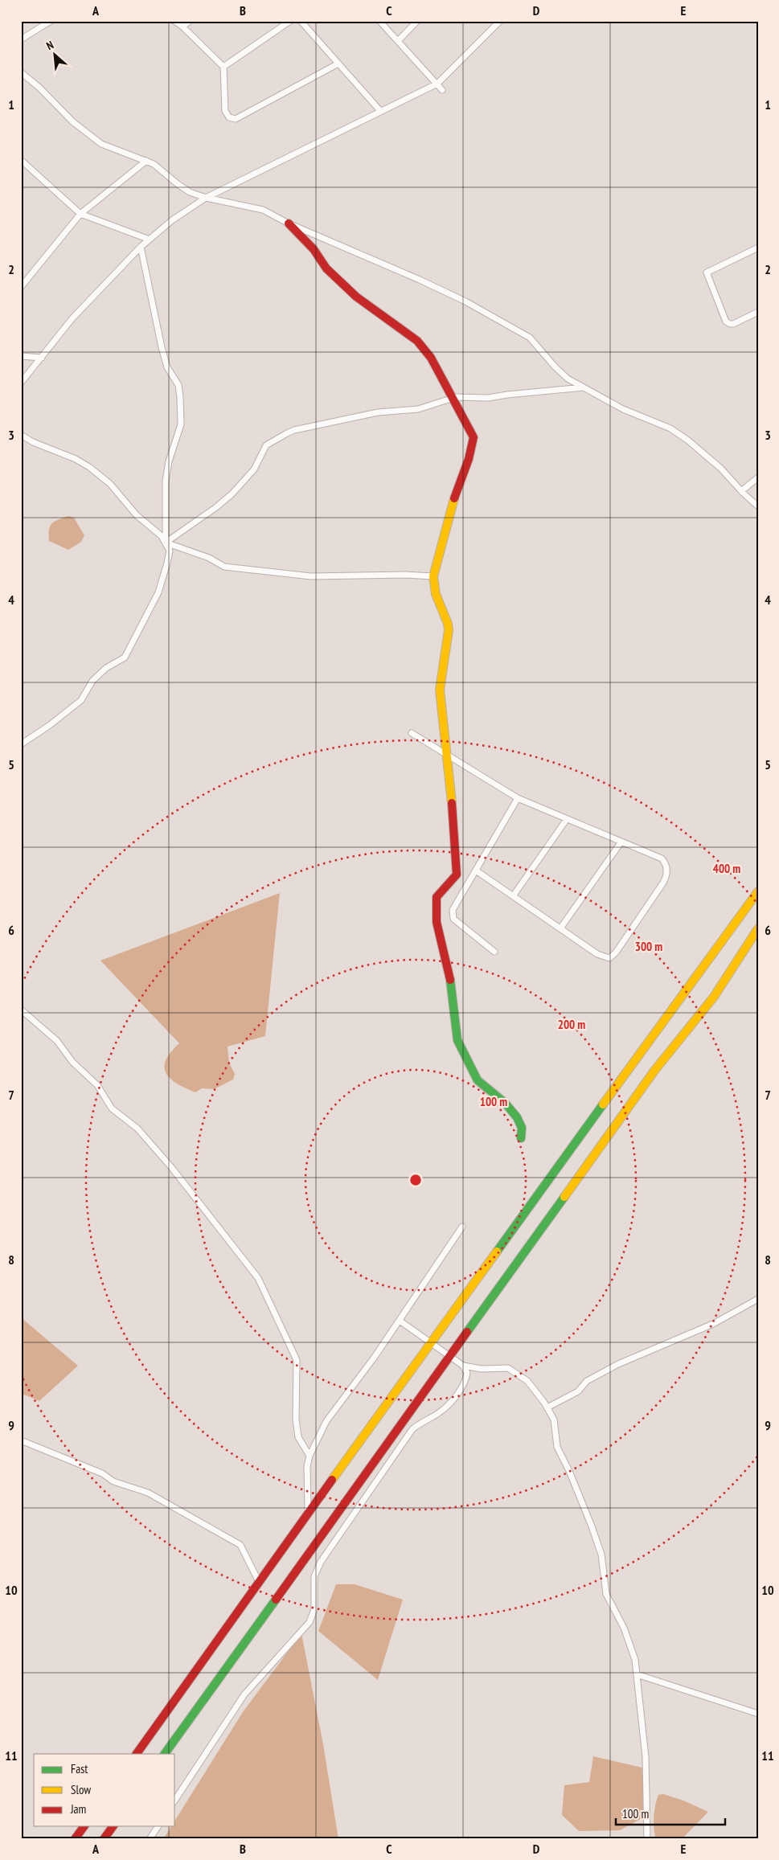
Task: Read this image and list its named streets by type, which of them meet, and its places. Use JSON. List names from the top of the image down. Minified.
{"legend":["Fast","Slow","Jam"],"scale_bar":"100 m","north":"top left","grid":{"columns":["A","B","C","D","E"],"rows":["1","2","3","4","5","6","7","8","9","10","11"]},"rings":["400 m","300 m","200 m","100 m"]}
